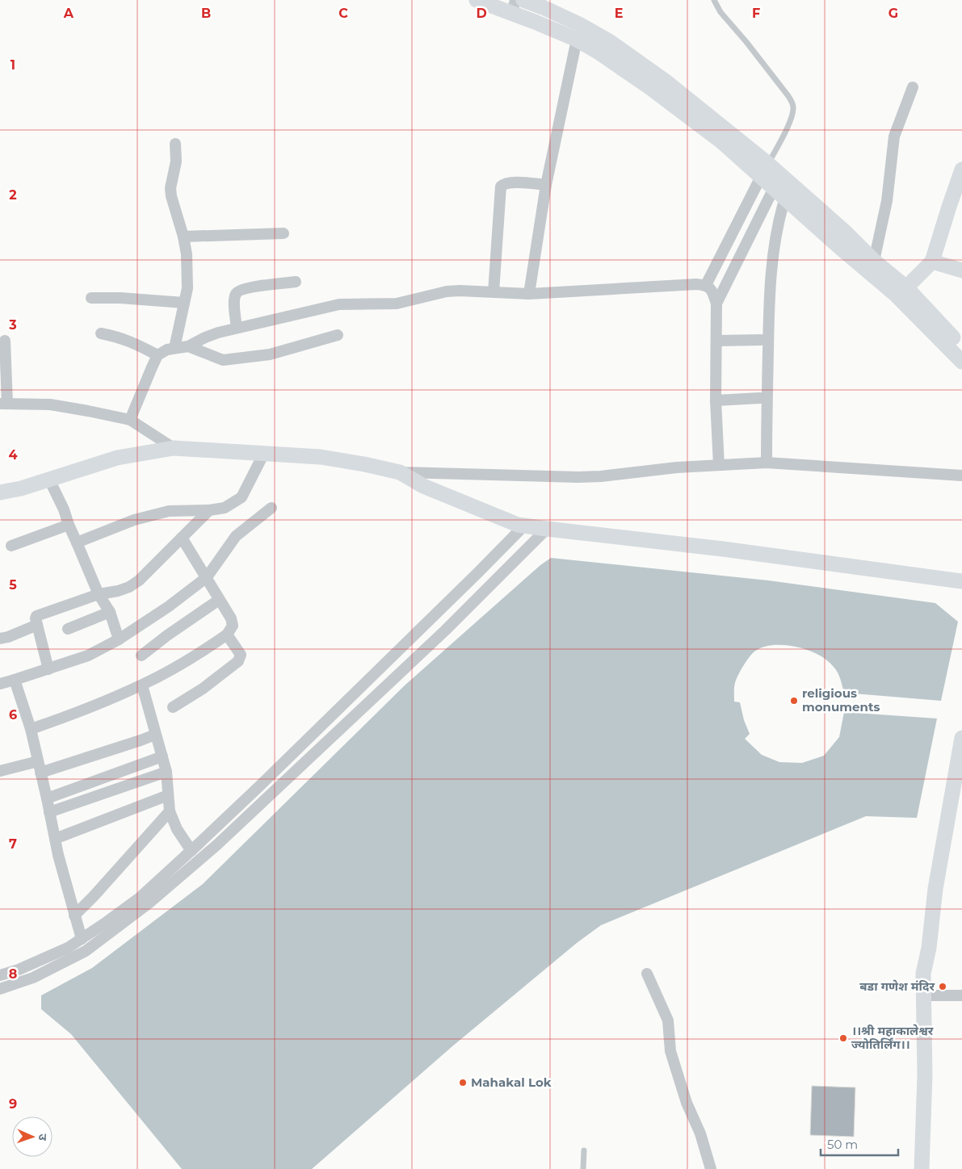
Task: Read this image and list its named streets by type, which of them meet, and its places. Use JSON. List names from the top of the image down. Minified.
{"places":["religious monuments","बडा गणेश मंदिर","।।श्री महाकालेश्वर ज्योतिर्लिंग।।","Mahakal Lok"],"scale_bar":"50 m","north":"right","grid":{"columns":["A","B","C","D","E","F","G"],"rows":["1","2","3","4","5","6","7","8","9"]}}
